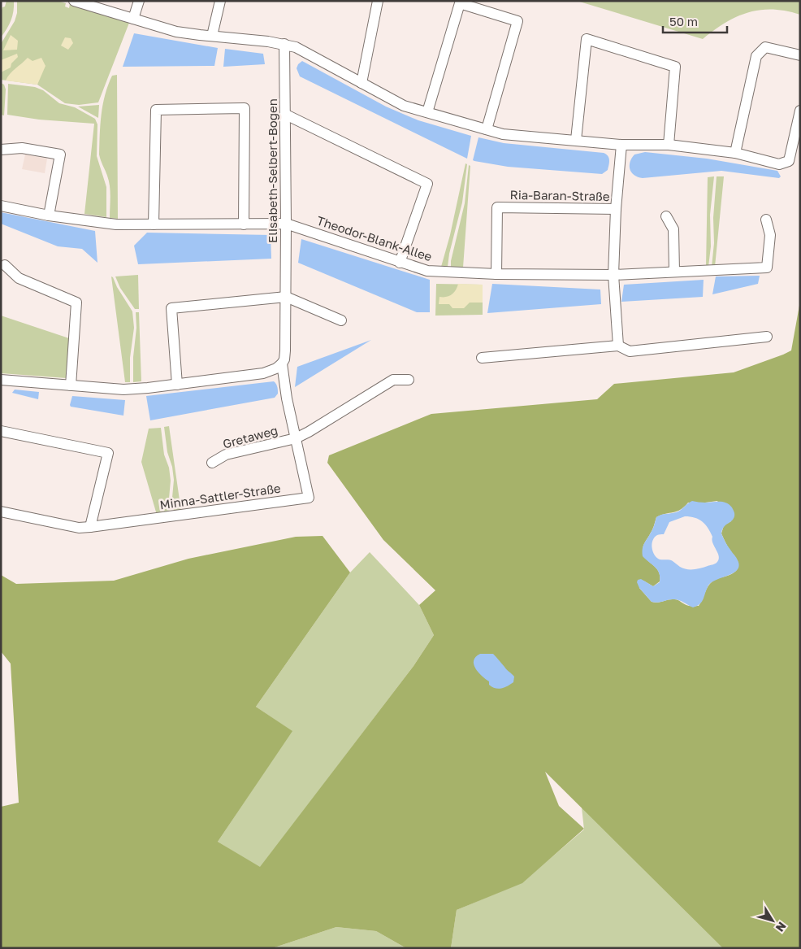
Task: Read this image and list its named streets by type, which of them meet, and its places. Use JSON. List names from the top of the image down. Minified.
{"streets":{"street":["Elisabeth-Selbert-Bogen","Ria-Baran-Straße","Theodor-Blank-Allee","Gretaweg","Minna-Sattler-Straße"]},"crossings":[["Elisabeth-Selbert-Bogen","Theodor-Blank-Allee"],["Elisabeth-Selbert-Bogen","Minna-Sattler-Straße"],["Ria-Baran-Straße","Theodor-Blank-Allee"],["Gretaweg","Minna-Sattler-Straße"]],"scale_bar":"50 m","north":"bottom right"}
